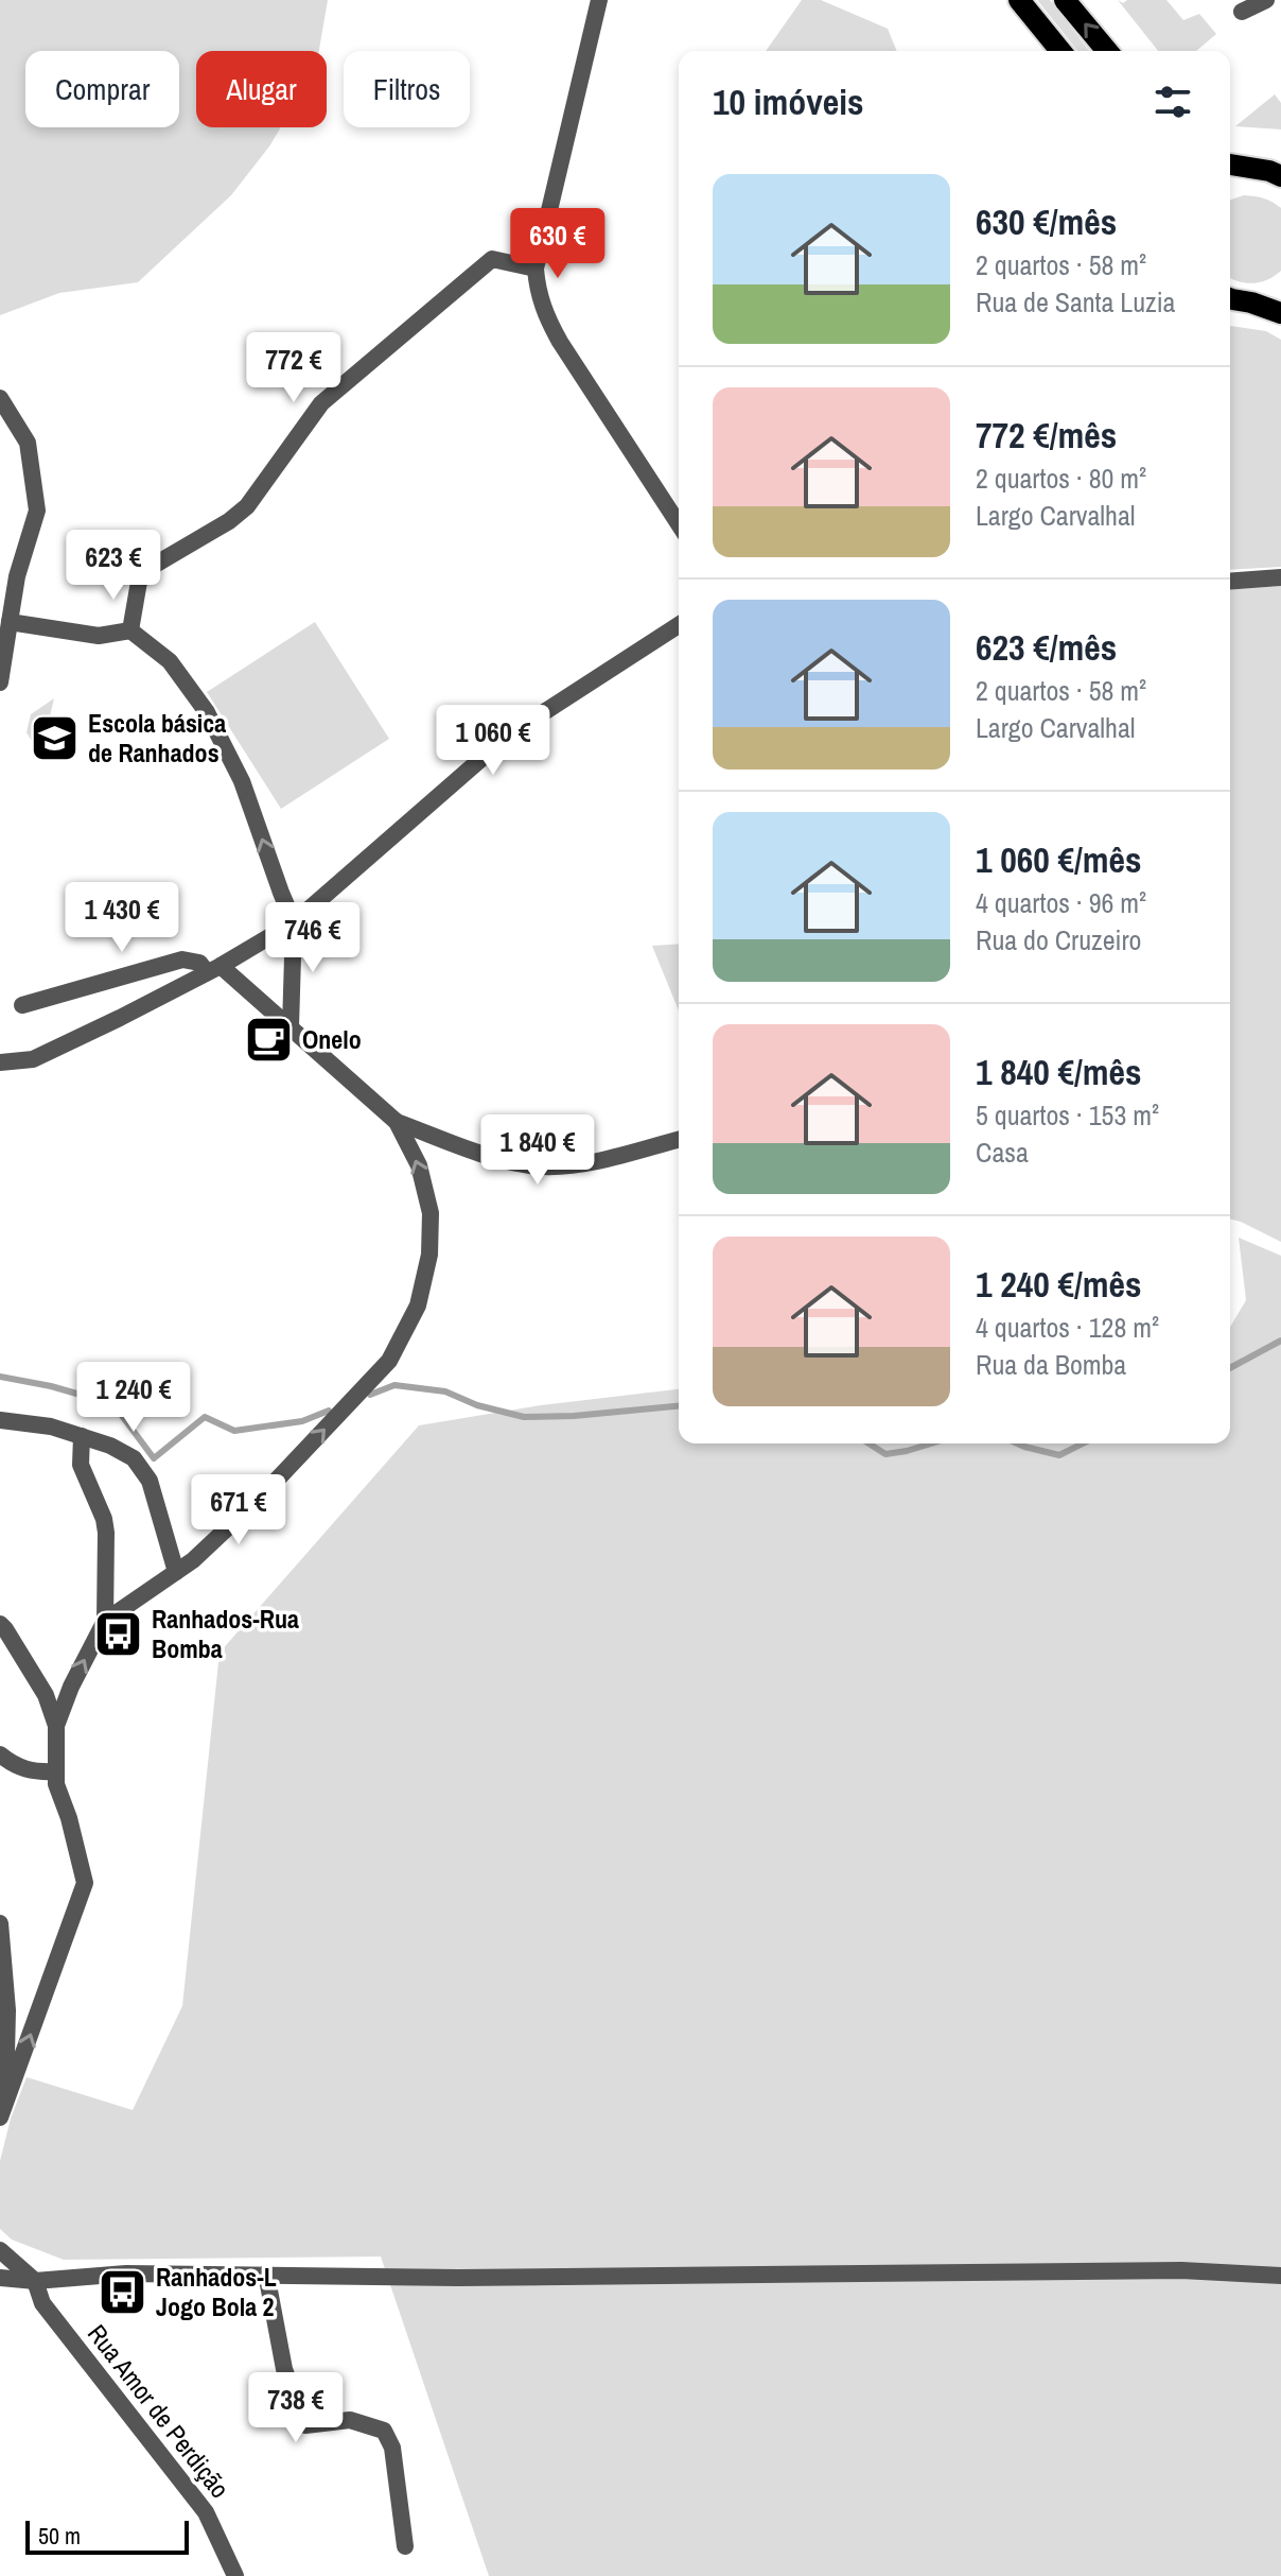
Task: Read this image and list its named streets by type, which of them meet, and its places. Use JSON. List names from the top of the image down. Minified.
{"streets":{"street":["Rua Amor de Perdição"]},"places":{"school or university":["Escola básica de Ranhados"],"cafe":["Onelo"],"bus stop":["Ranhados-Rua Bomba","Ranhados-L Jogo Bola 2"]},"scale_bar":"50 m","page":{"chip":["Comprar","Alugar","Filtros"],"heading":"10 imóveis","list":[{"name":"630 €/mês","note":"2 quartos · 58 m² · Rua de Santa Luzia"},{"name":"772 €/mês","note":"2 quartos · 80 m² · Largo Carvalhal"},{"name":"623 €/mês","note":"2 quartos · 58 m² · Largo Carvalhal"},{"name":"1 060 €/mês","note":"4 quartos · 96 m² · Rua do Cruzeiro"},{"name":"1 840 €/mês","note":"5 quartos · 153 m² · Casa"},{"name":"1 240 €/mês","note":"4 quartos · 128 m² · Rua da Bomba"}],"price":["630 €","772 €","623 €","1 060 €","1 430 €","746 €","1 840 €","1 240 €","671 €","738 €"],"scale":"50 m"}}
